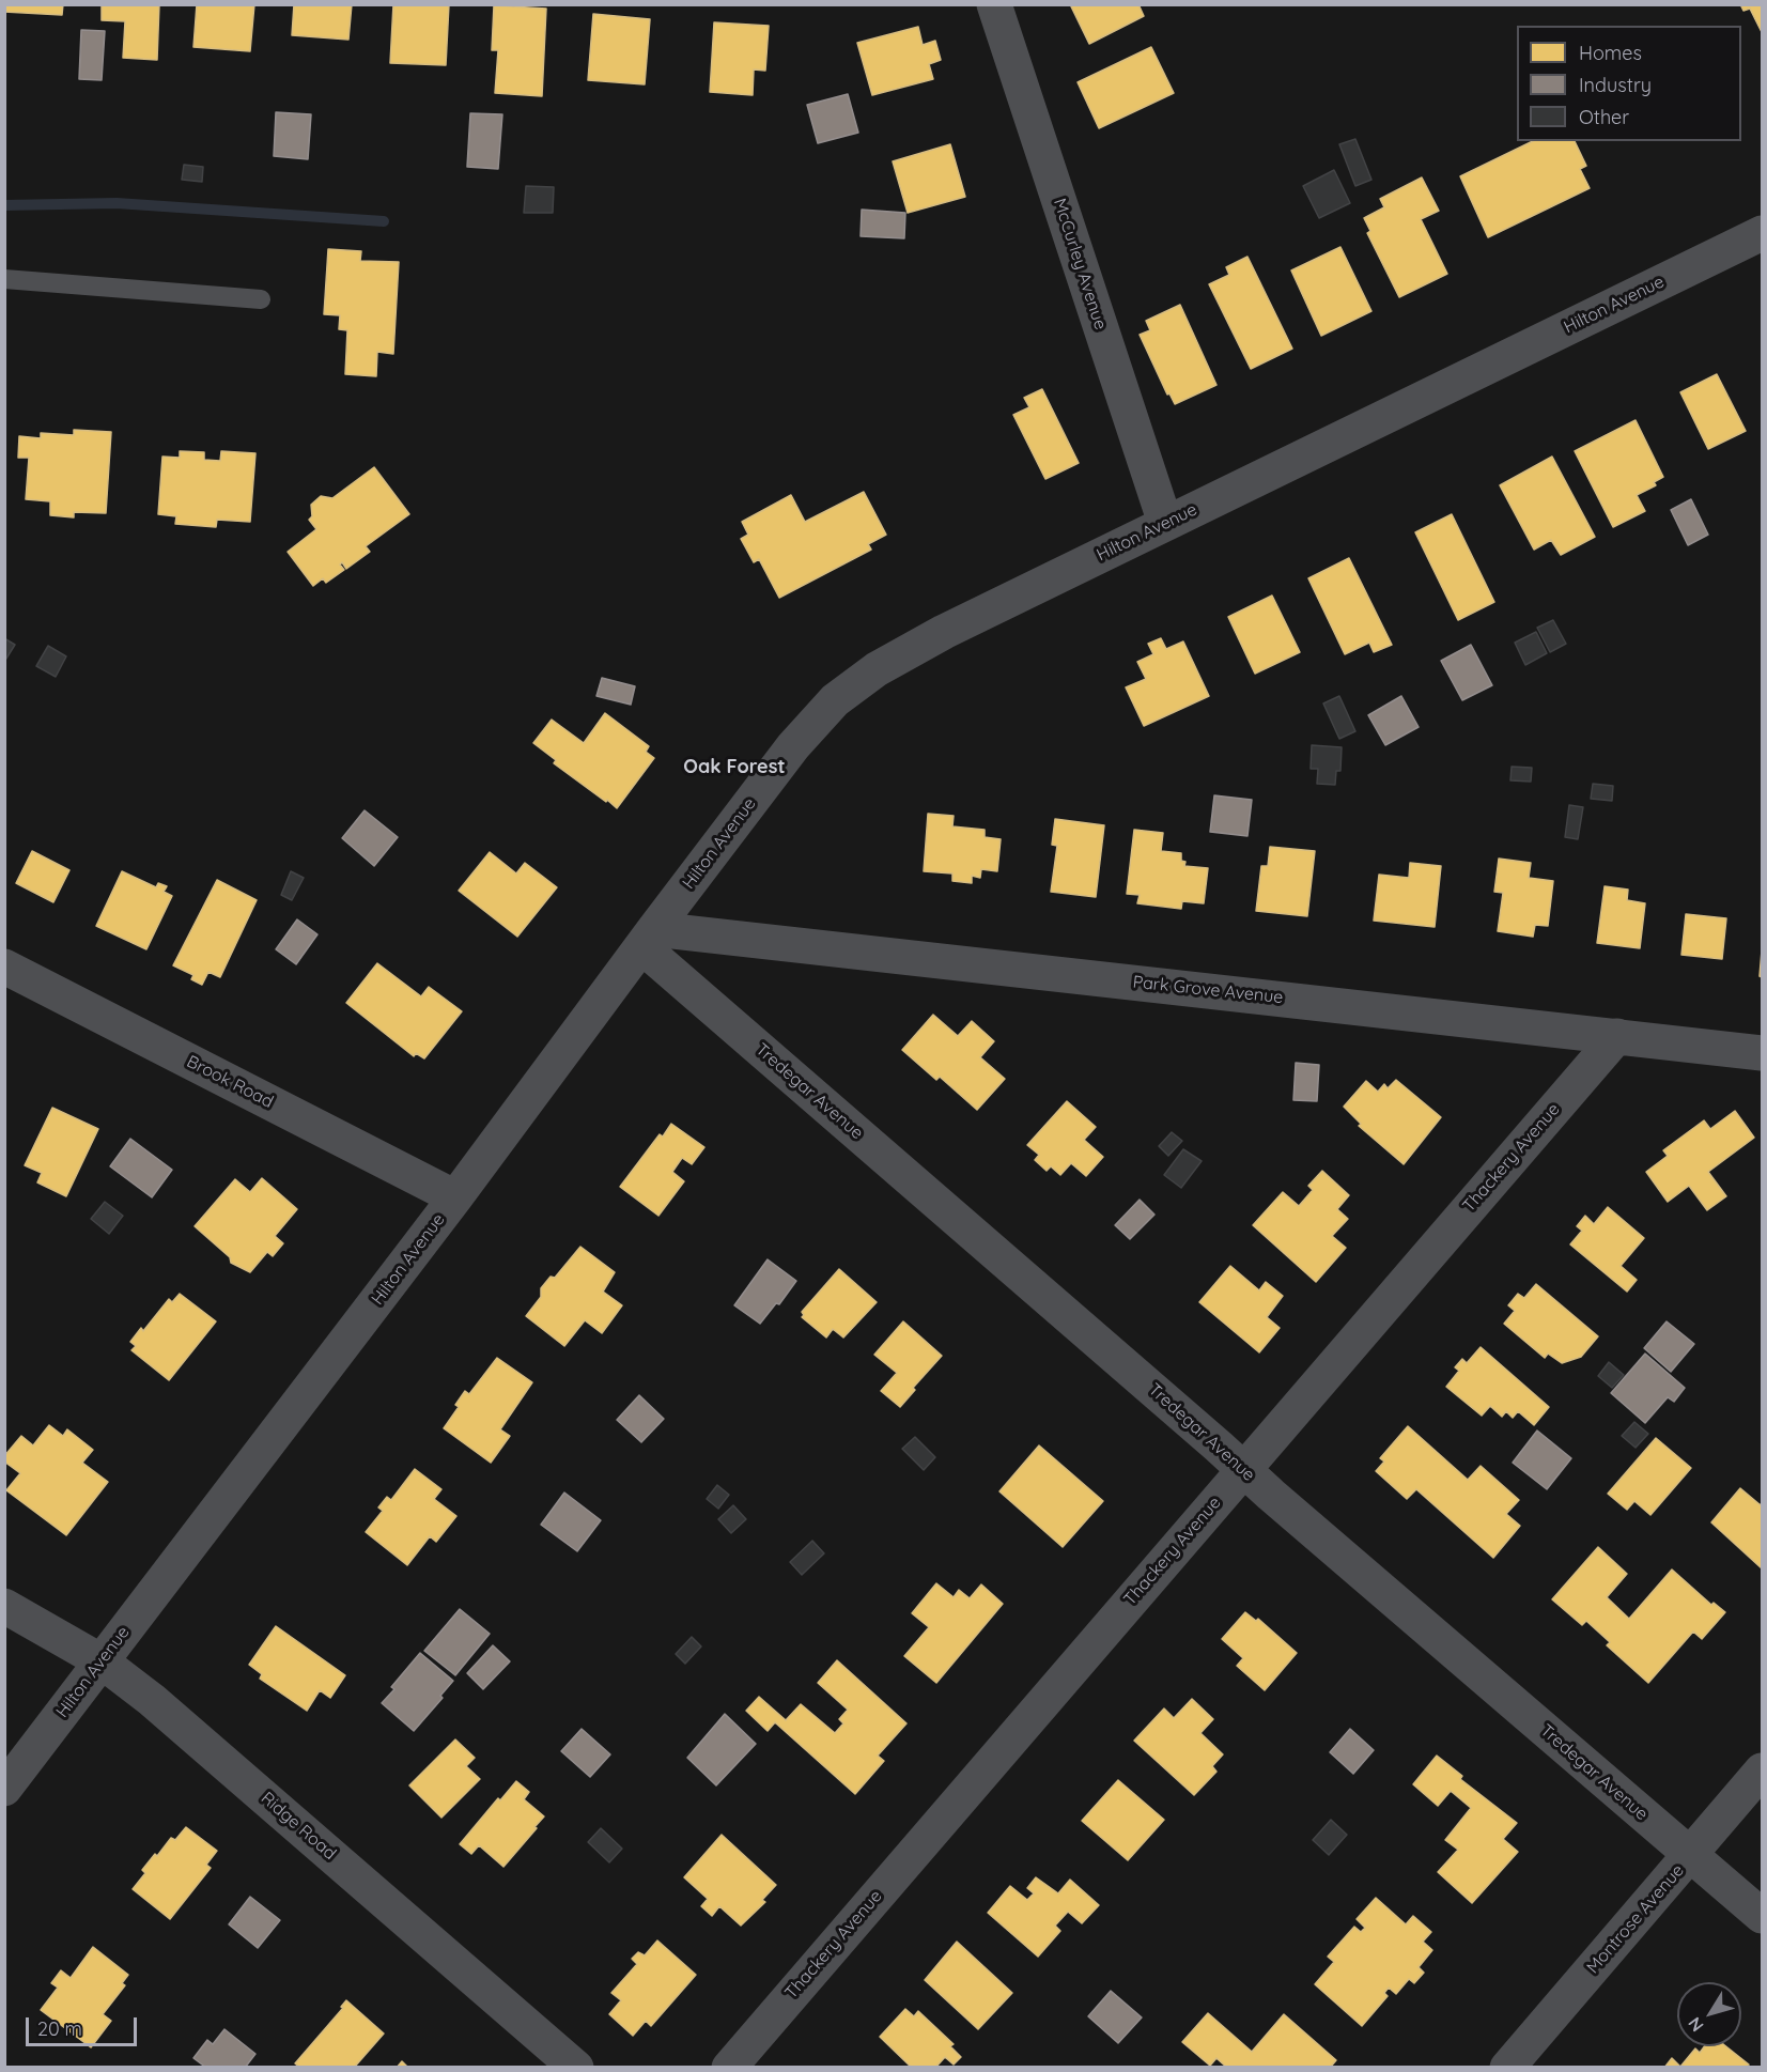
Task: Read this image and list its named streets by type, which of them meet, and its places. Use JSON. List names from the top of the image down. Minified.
{"streets":{"street":["McCurley Avenue","Hilton Avenue","Park Grove Avenue","Brook Road","Tredegar Avenue","Thackery Avenue","Ridge Road","Montrose Avenue"]},"crossings":[["McCurley Avenue","Hilton Avenue"],["Hilton Avenue","Park Grove Avenue"],["Hilton Avenue","Brook Road"],["Hilton Avenue","Tredegar Avenue"],["Hilton Avenue","Ridge Road"],["Park Grove Avenue","Tredegar Avenue"],["Park Grove Avenue","Thackery Avenue"],["Tredegar Avenue","Thackery Avenue"],["Tredegar Avenue","Montrose Avenue"]],"districts":["Oak Forest"],"legend":["Homes","Industry","Other"],"scale_bar":"20 m","north":"bottom left"}
